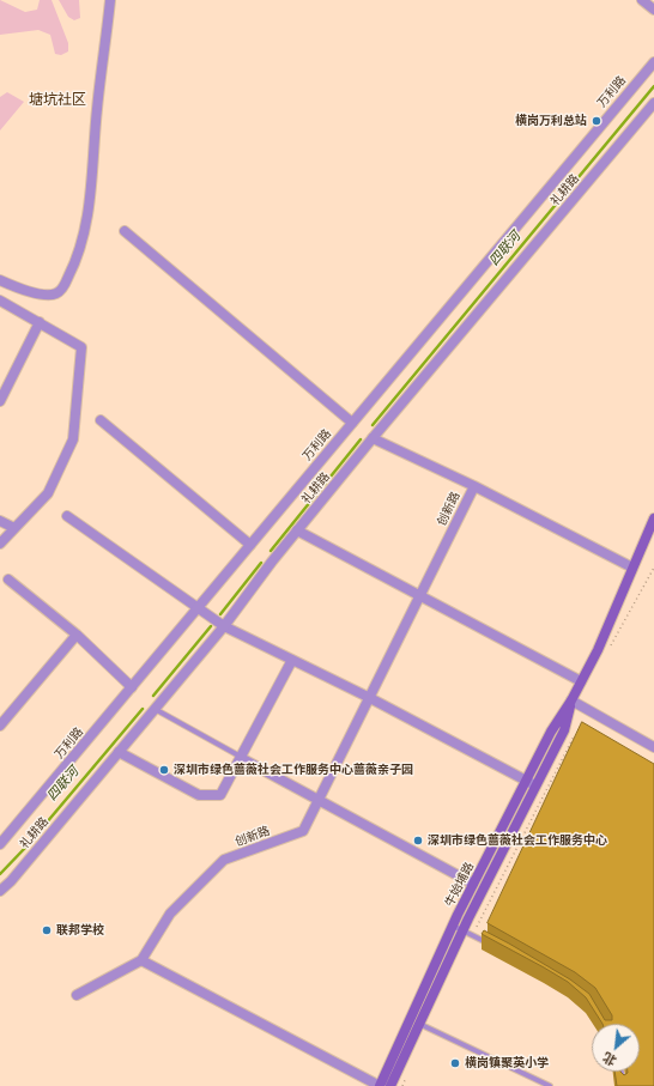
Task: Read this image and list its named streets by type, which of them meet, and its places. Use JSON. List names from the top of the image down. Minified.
{"streets":{"main road":["牛始埔路"],"street":["万利路","礼耕路","创新路"]},"districts":["塘坑社区"],"water":["四联河"],"places":["横岗万利总站","深圳市绿色蔷薇社会工作服务中心蔷薇亲子园","深圳市绿色蔷薇社会工作服务中心","联邦学校","横岗镇聚英小学"],"north":"bottom left"}
